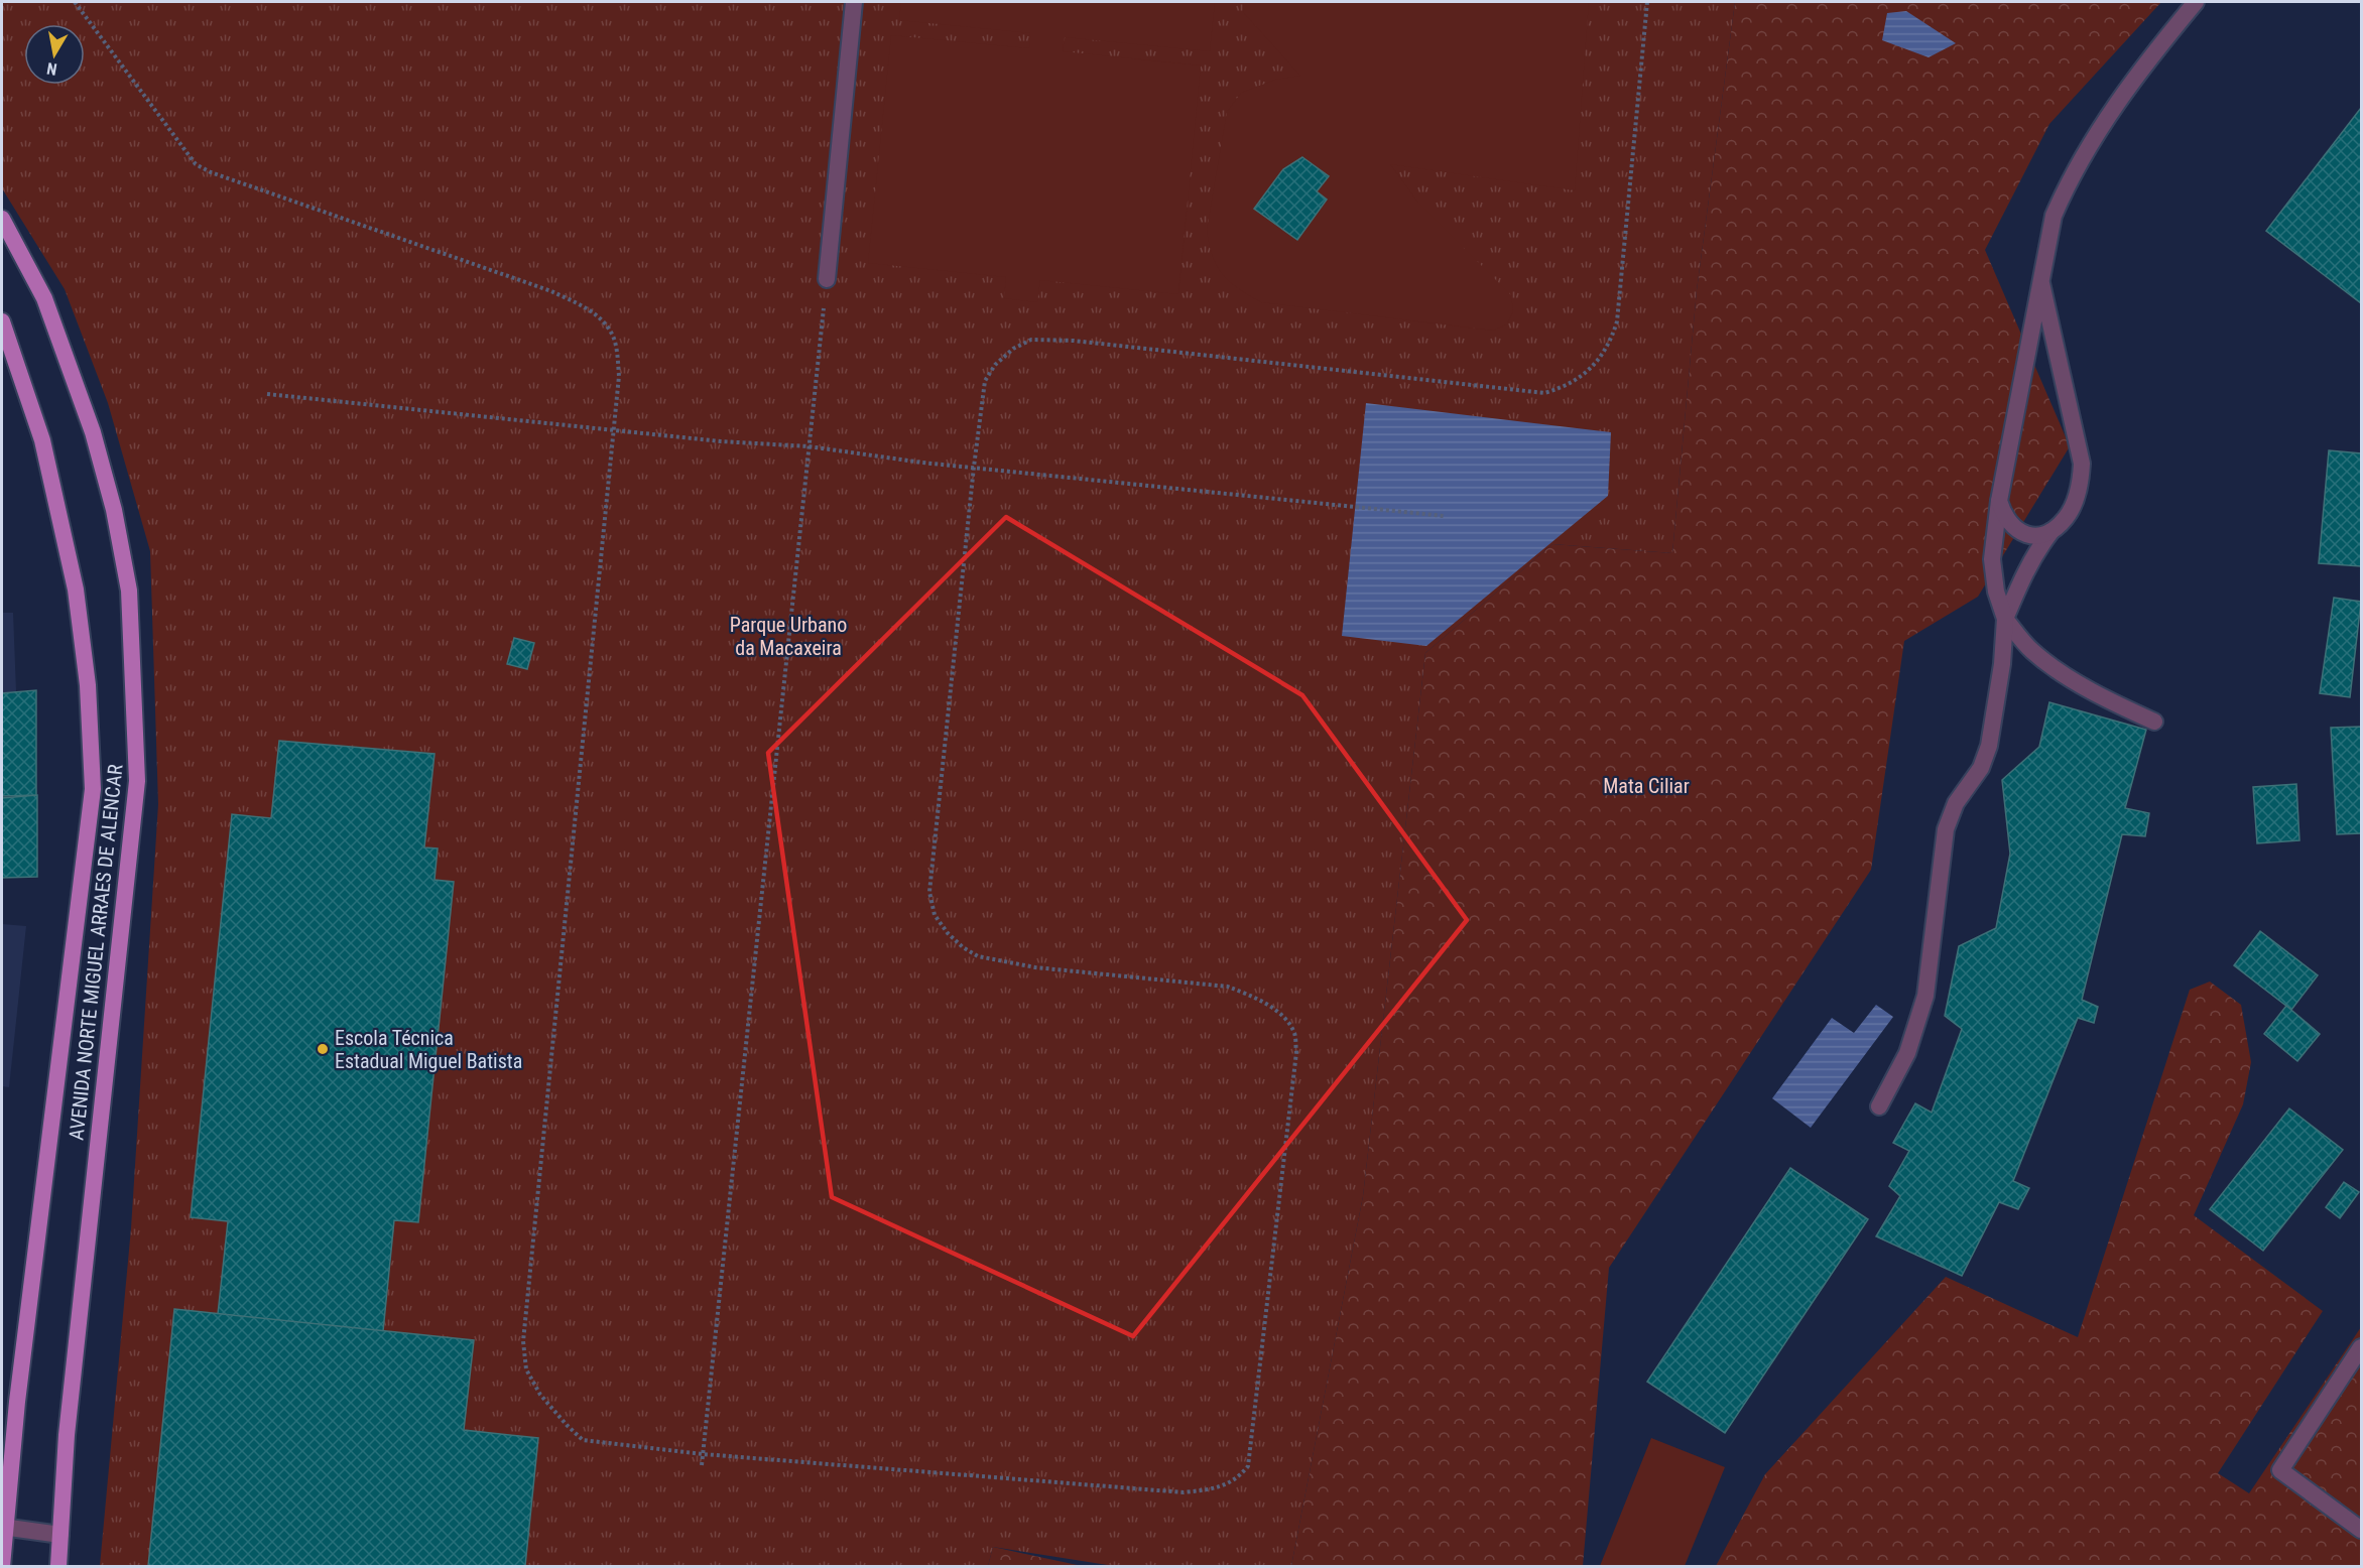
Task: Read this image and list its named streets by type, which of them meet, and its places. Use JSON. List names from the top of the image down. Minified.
{"streets":{"main road":["AVENIDA NORTE MIGUEL ARRAES DE ALENCAR"]},"parks":["Parque Urbano da Macaxeira","Mata Ciliar"],"places":["Escola Técnica Estadual Miguel Batista"],"north":"bottom"}
